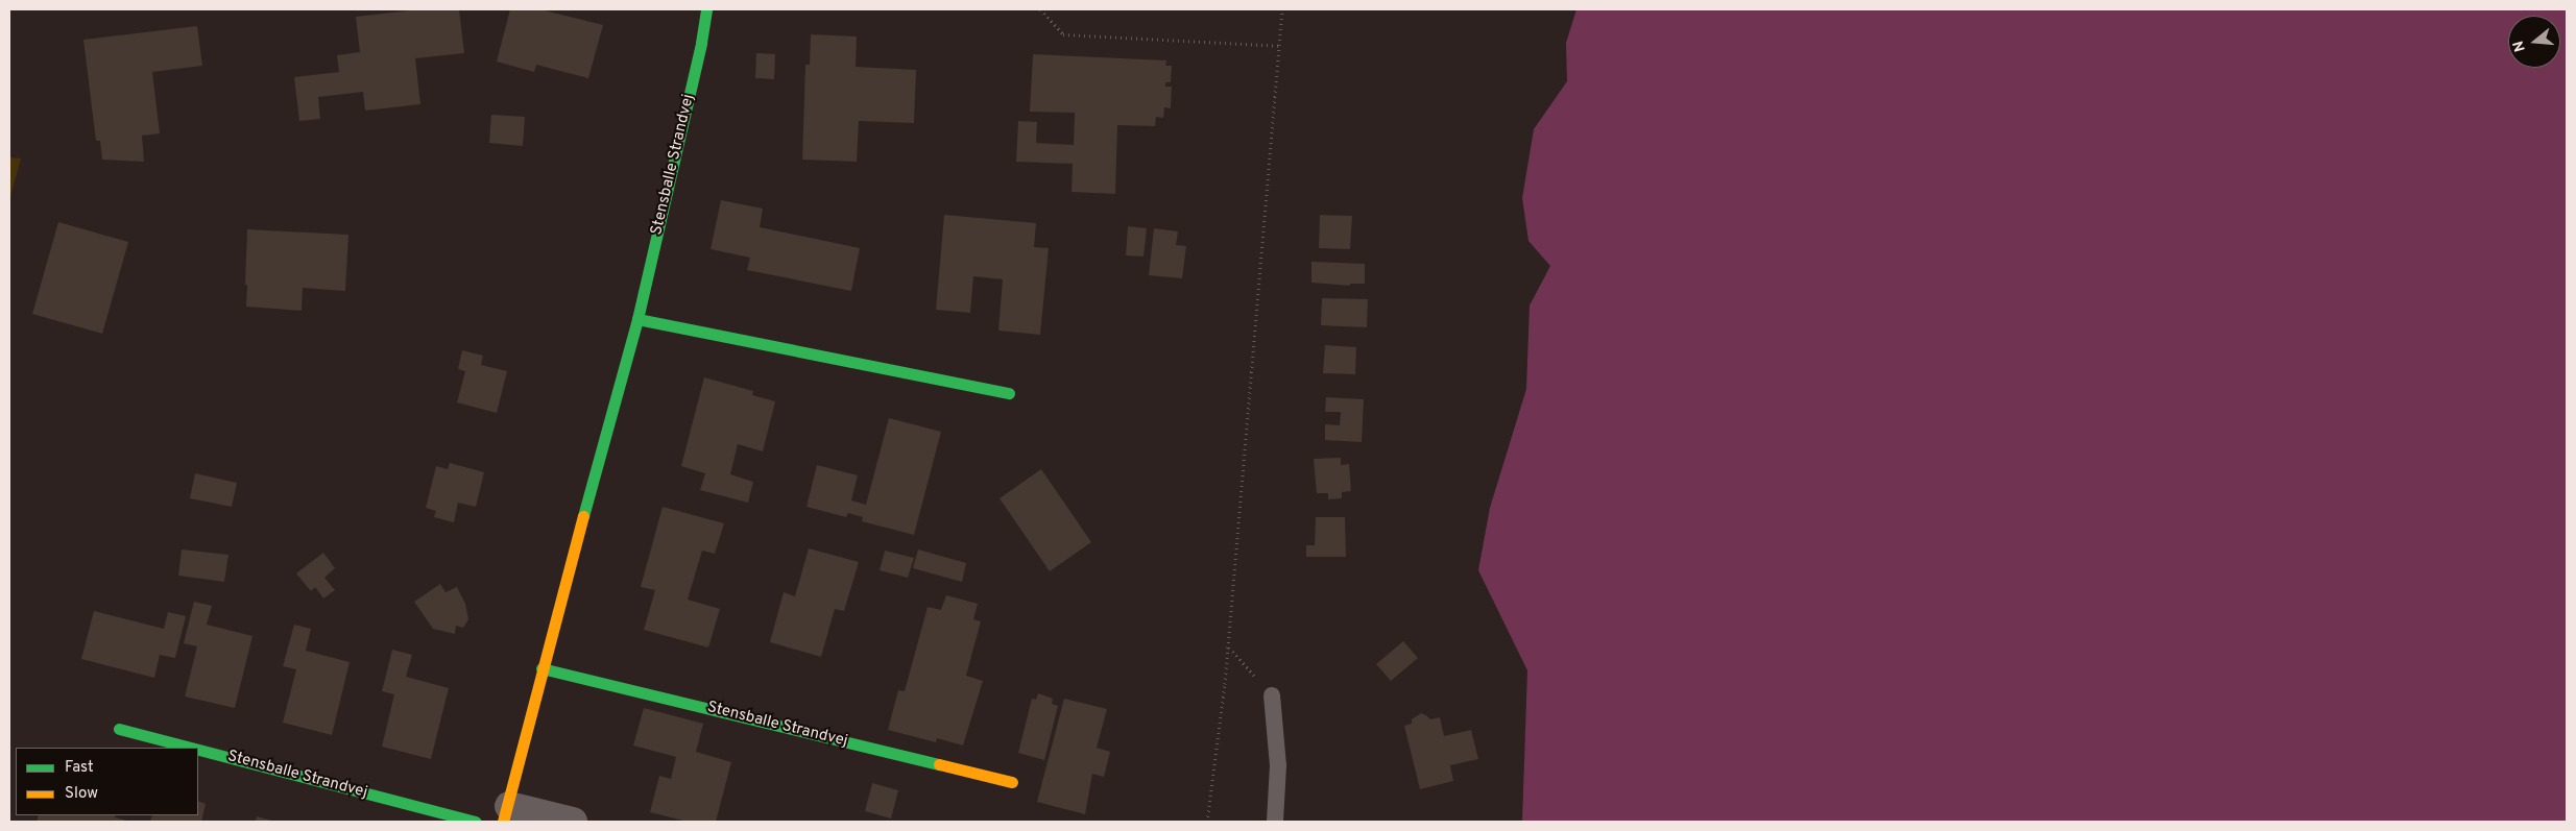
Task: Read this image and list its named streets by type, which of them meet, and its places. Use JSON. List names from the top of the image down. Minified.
{"streets":{"street":["Stensballe Strandvej"]},"legend":["Fast","Slow"],"north":"left"}
